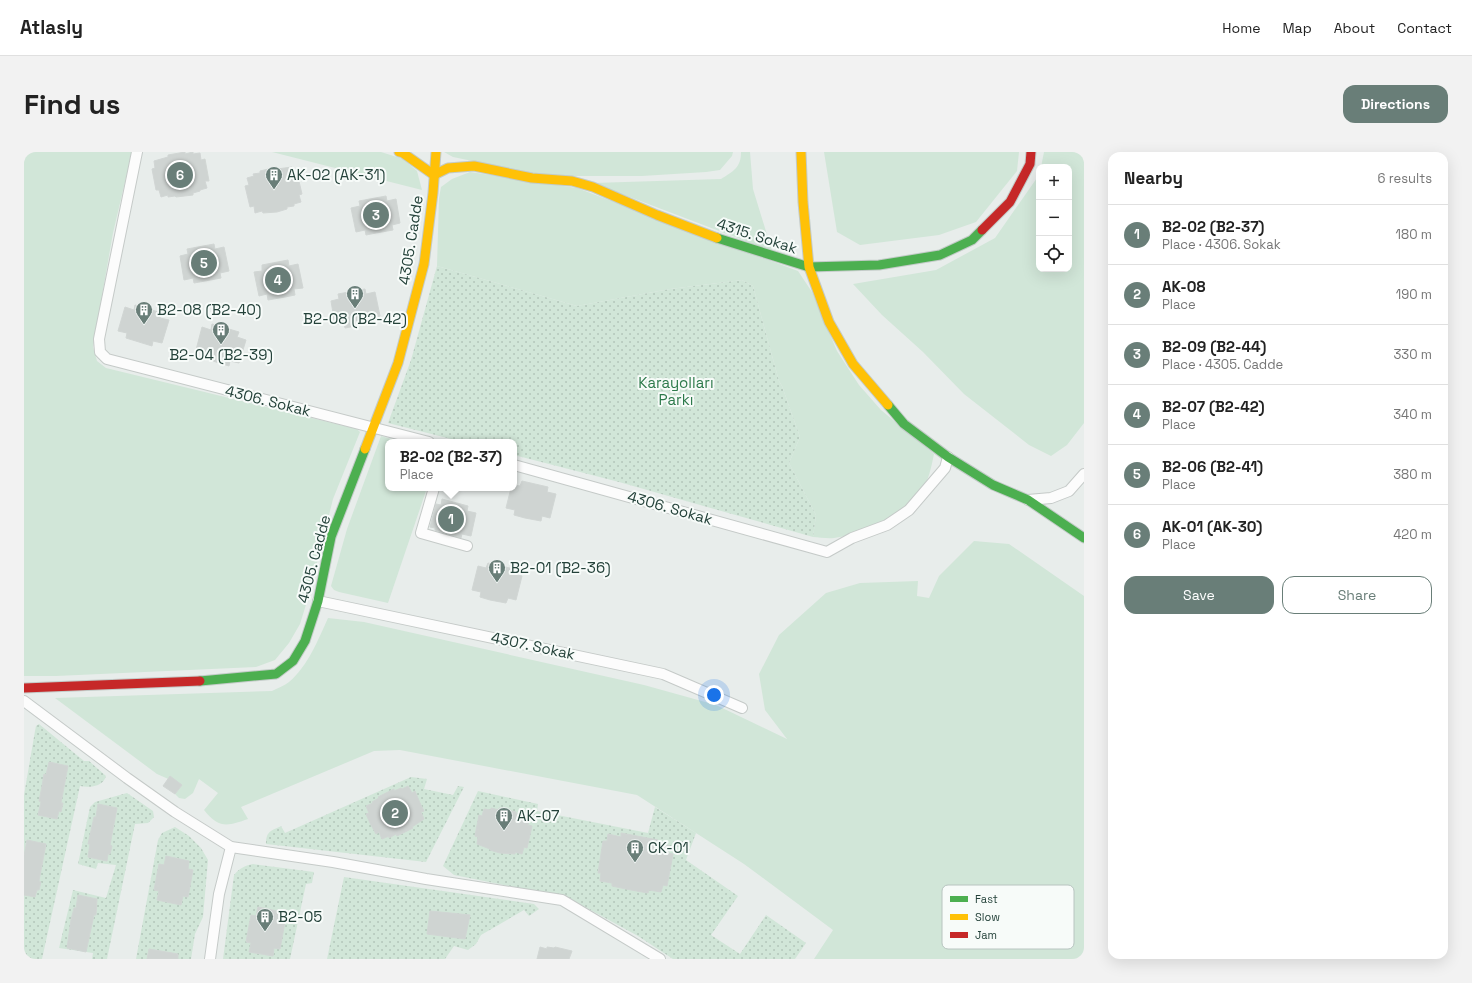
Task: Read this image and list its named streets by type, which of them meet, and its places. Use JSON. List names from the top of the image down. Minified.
{"streets":{"street":["4315. Sokak","4305. Cadde","4306. Sokak","4307. Sokak"]},"crossings":[["4315. Sokak","4305. Cadde"],["4305. Cadde","4306. Sokak"],["4305. Cadde","4307. Sokak"]],"parks":["Karayolları Parkı"],"places":{"building":["AK-02 (AK-31)","B2-08 (B2-42)","B2-08 (B2-40)","B2-04 (B2-39)","B2-01 (B2-36)","AK-07","CK-01","B2-05"]},"legend":["Fast","Slow","Jam"],"page":{"header":"Atlasly","nav":["Home","Map","About","Contact"],"buttons":["Directions",["Save","Share"]],"title":"Find us","heading":["Nearby","6 results"],"pins":["6","3","5","4","1","2"],"map_buttons":["+","−"],"list":[{"mark":"1","name":"B2-02 (B2-37)","note":"Place · 4306. Sokak","value":"180 m"},{"mark":"2","name":"AK-08","note":"Place","value":"190 m"},{"mark":"3","name":"B2-09 (B2-44)","note":"Place · 4305. Cadde","value":"330 m"},{"mark":"4","name":"B2-07 (B2-42)","note":"Place","value":"340 m"},{"mark":"5","name":"B2-06 (B2-41)","note":"Place","value":"380 m"},{"mark":"6","name":"AK-01 (AK-30)","note":"Place","value":"420 m"}],"popup":["B2-02 (B2-37)","Place"]}}
